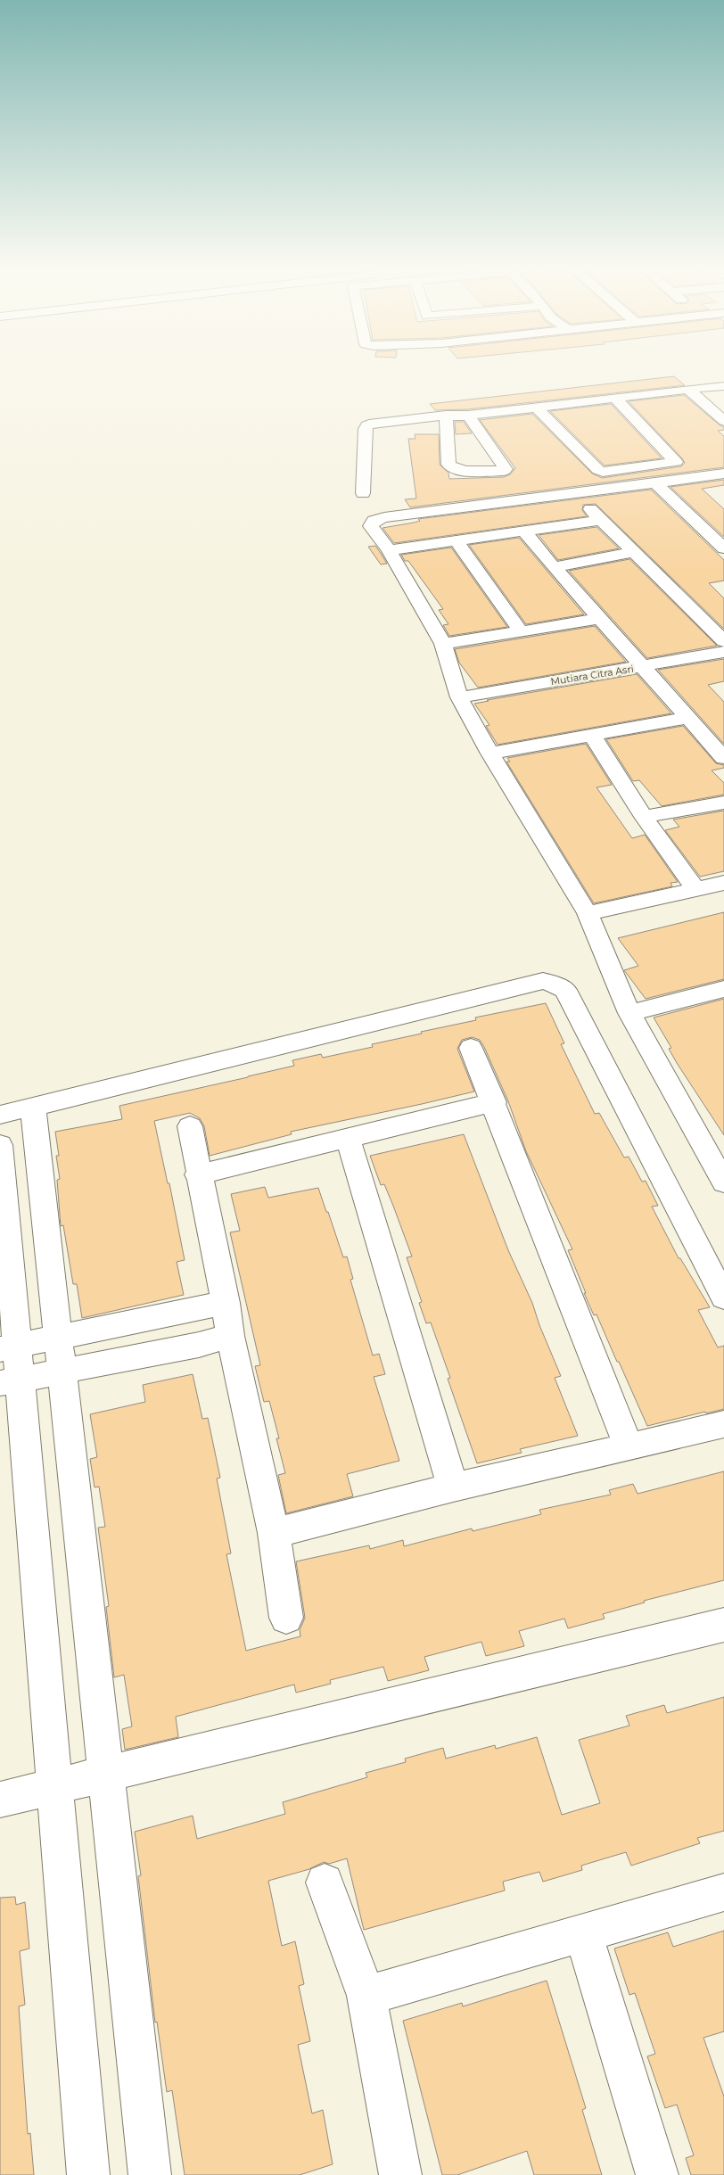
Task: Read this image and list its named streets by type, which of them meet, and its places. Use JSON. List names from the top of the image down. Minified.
{"streets":{"street":["Mutiara Citra Asri"]}}
